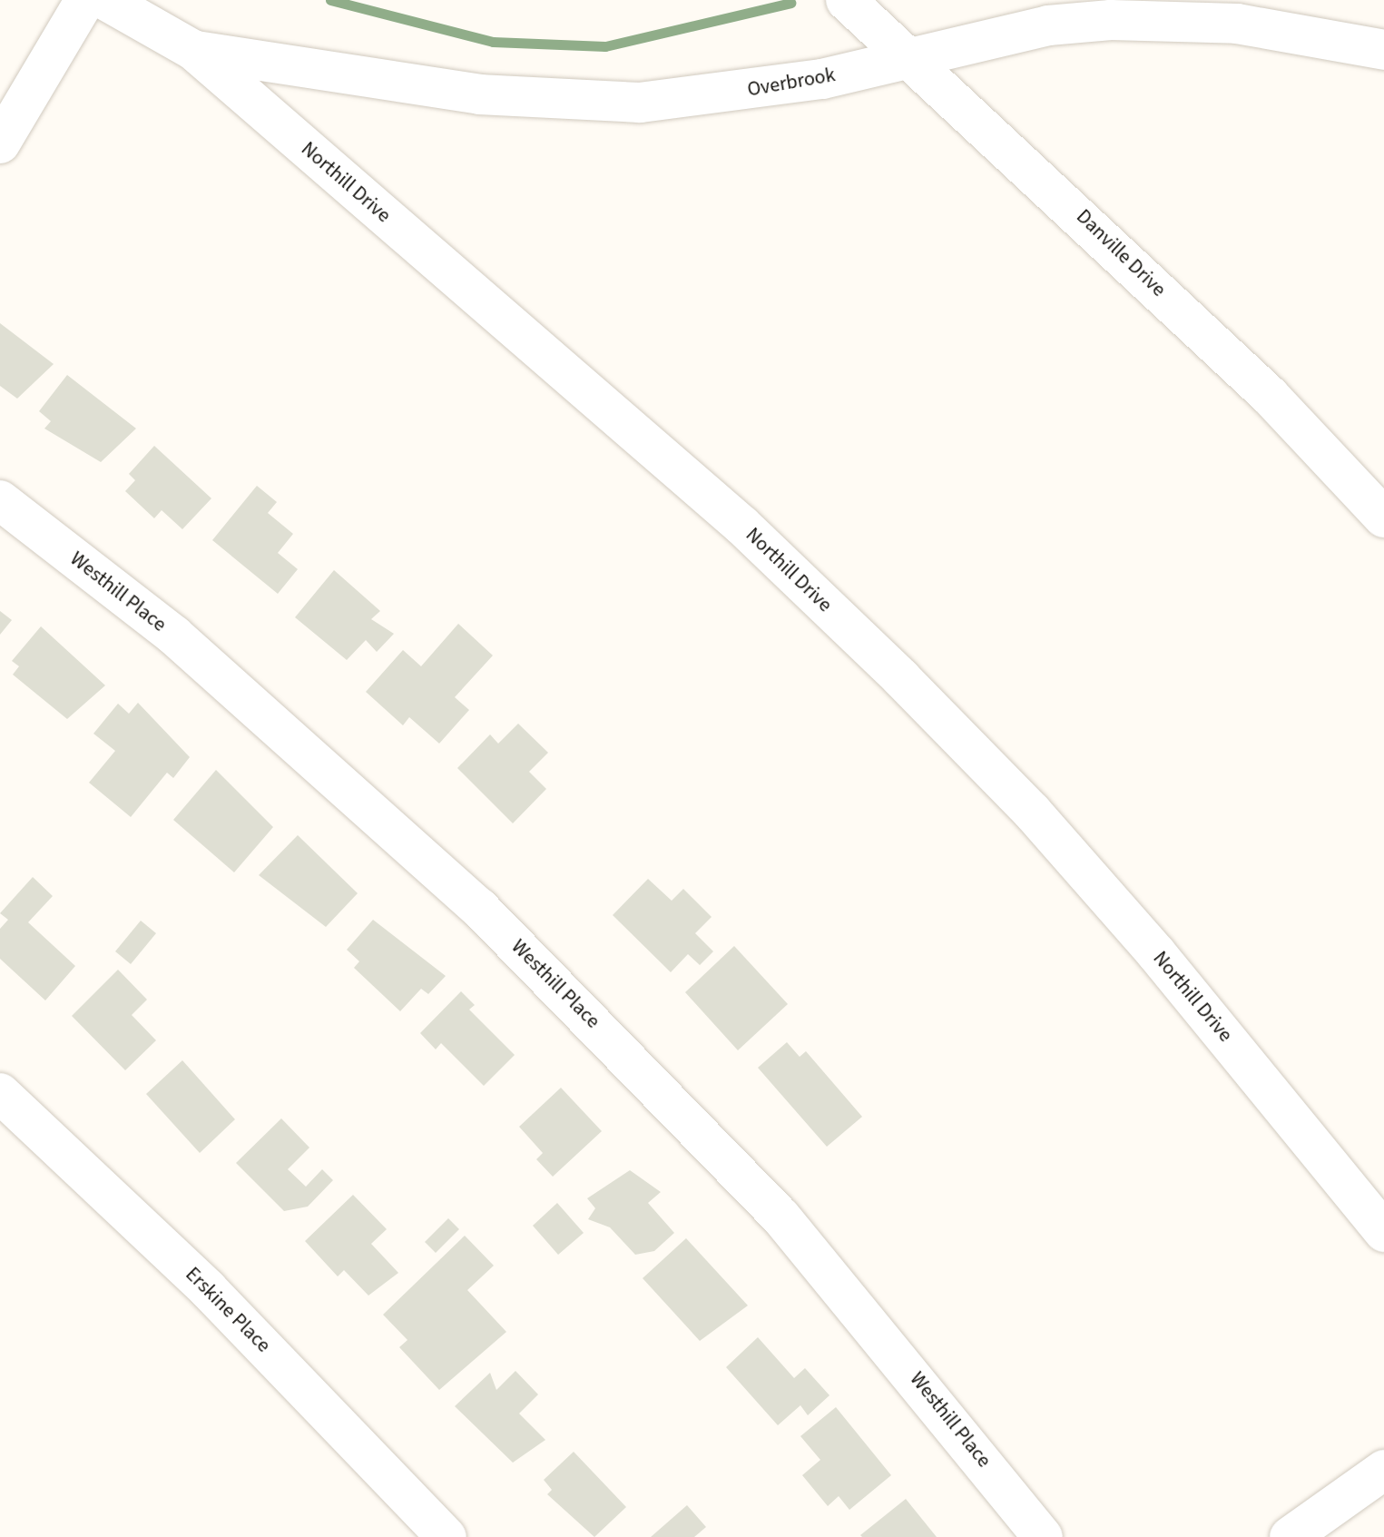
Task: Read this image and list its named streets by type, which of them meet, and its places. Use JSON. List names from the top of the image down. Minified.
{"streets":{"street":["Overbrook","Northill Drive","Danville Drive","Westhill Place","Erskine Place"]},"crossings":[["Overbrook","Northill Drive"],["Overbrook","Danville Drive"]]}
